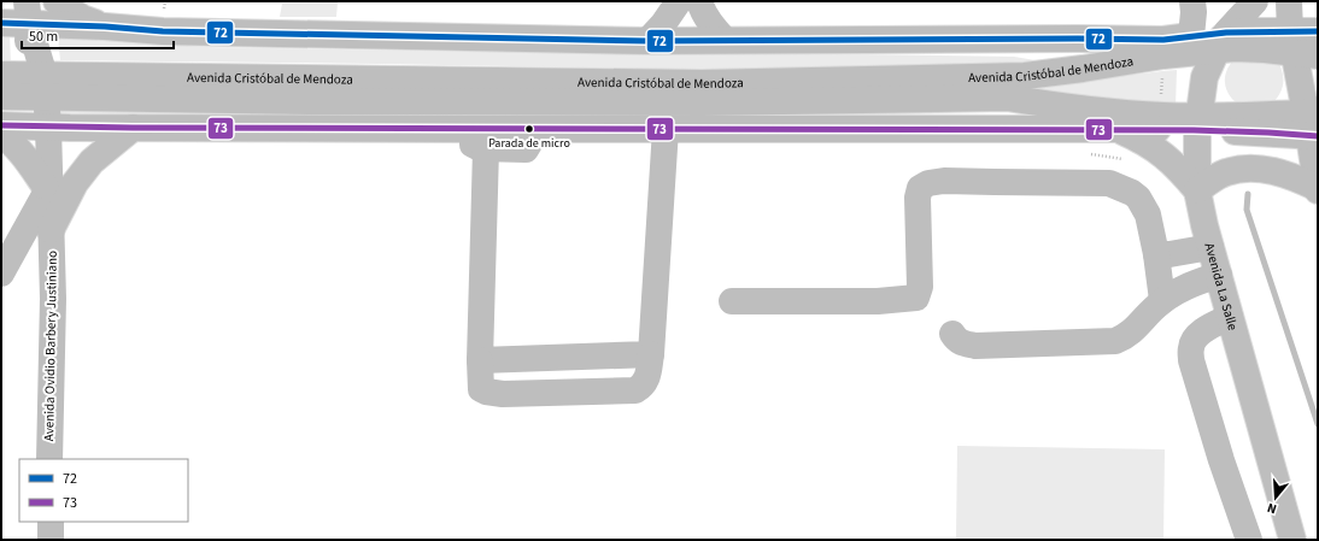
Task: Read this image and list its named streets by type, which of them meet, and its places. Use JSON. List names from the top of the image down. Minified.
{"streets":{"main road":["Avenida Cristóbal de Mendoza","Avenida La Salle","Avenida Ovidio Barbery Justiniano"]},"crossings":[["Avenida Cristóbal de Mendoza","Avenida La Salle"],["Avenida Cristóbal de Mendoza","Avenida Ovidio Barbery Justiniano"]],"places":["Parada de micro"],"lines":["transit line 72","transit line 73"],"legend":["72","73"],"scale_bar":"50 m","north":"bottom"}
